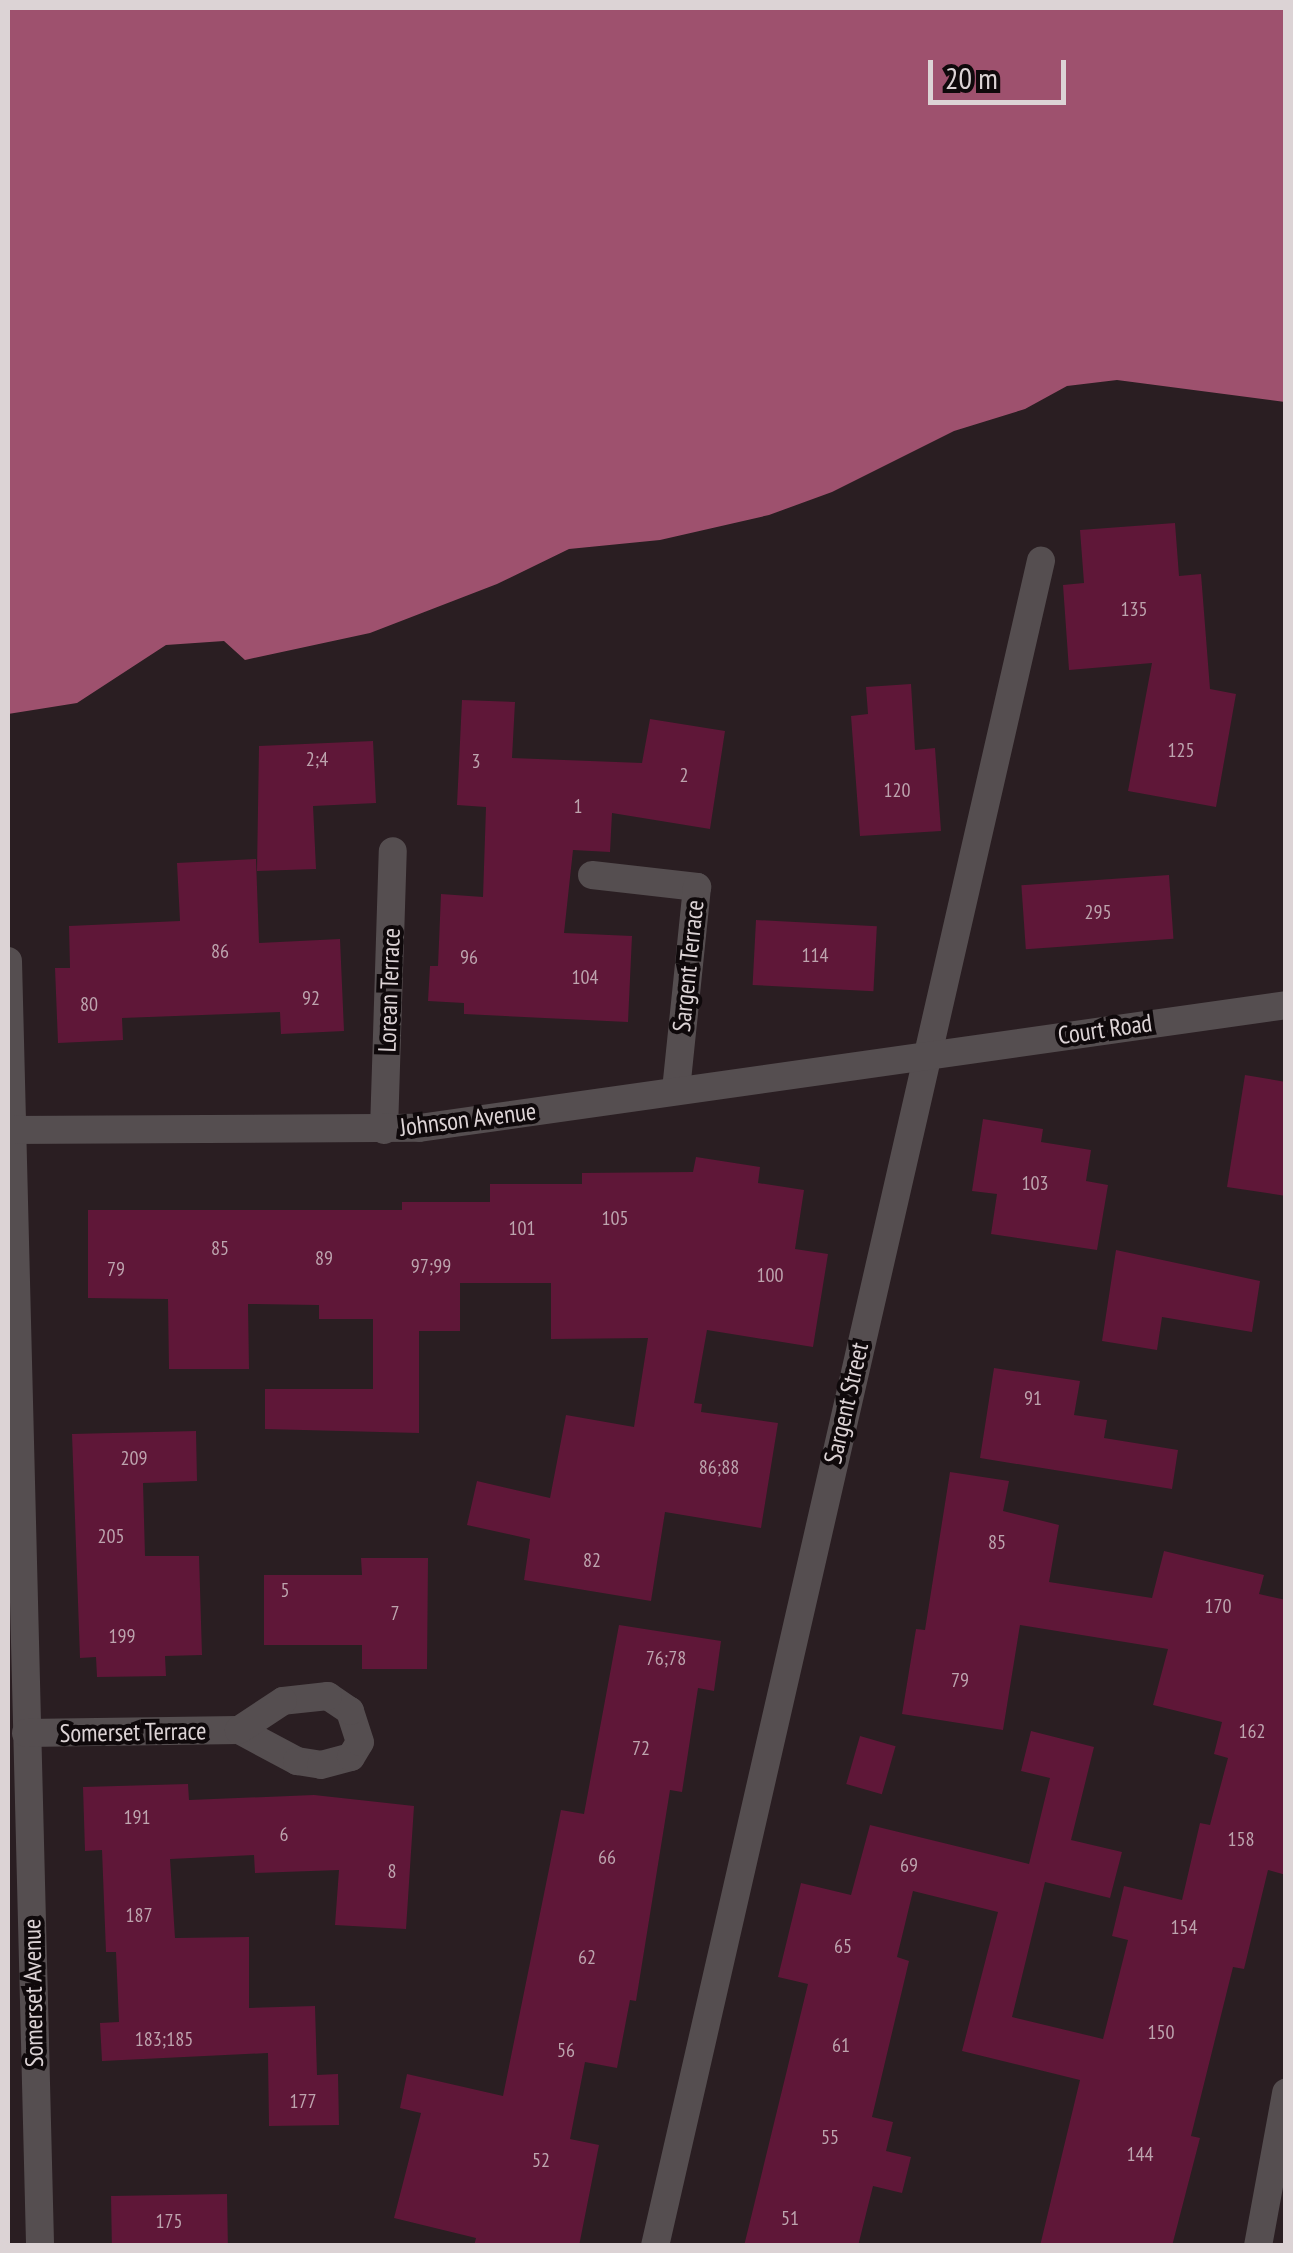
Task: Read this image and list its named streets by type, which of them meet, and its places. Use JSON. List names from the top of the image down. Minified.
{"streets":{"street":["Sargent Terrace","Lorean Terrace","Court Road","Johnson Avenue","Sargent Street","Somerset Terrace","Somerset Avenue"]},"crossings":[["Sargent Terrace","Johnson Avenue"],["Lorean Terrace","Johnson Avenue"],["Court Road","Johnson Avenue"],["Court Road","Sargent Street"],["Johnson Avenue","Sargent Street"],["Johnson Avenue","Somerset Avenue"],["Somerset Terrace","Somerset Avenue"]],"house_numbers":["135","125","2;4","3","2","120","1","295","86","114","96","104","92","80","103","105","101","85","89","97;99","79","100","91","209","86;88","205","85","82","5","170","7","199","76;78","79","162","72","191","6","158","66","69","8","187","154","65","62","150","183;185","61","56","177","55","144","52","51","175"],"scale_bar":"20 m"}
